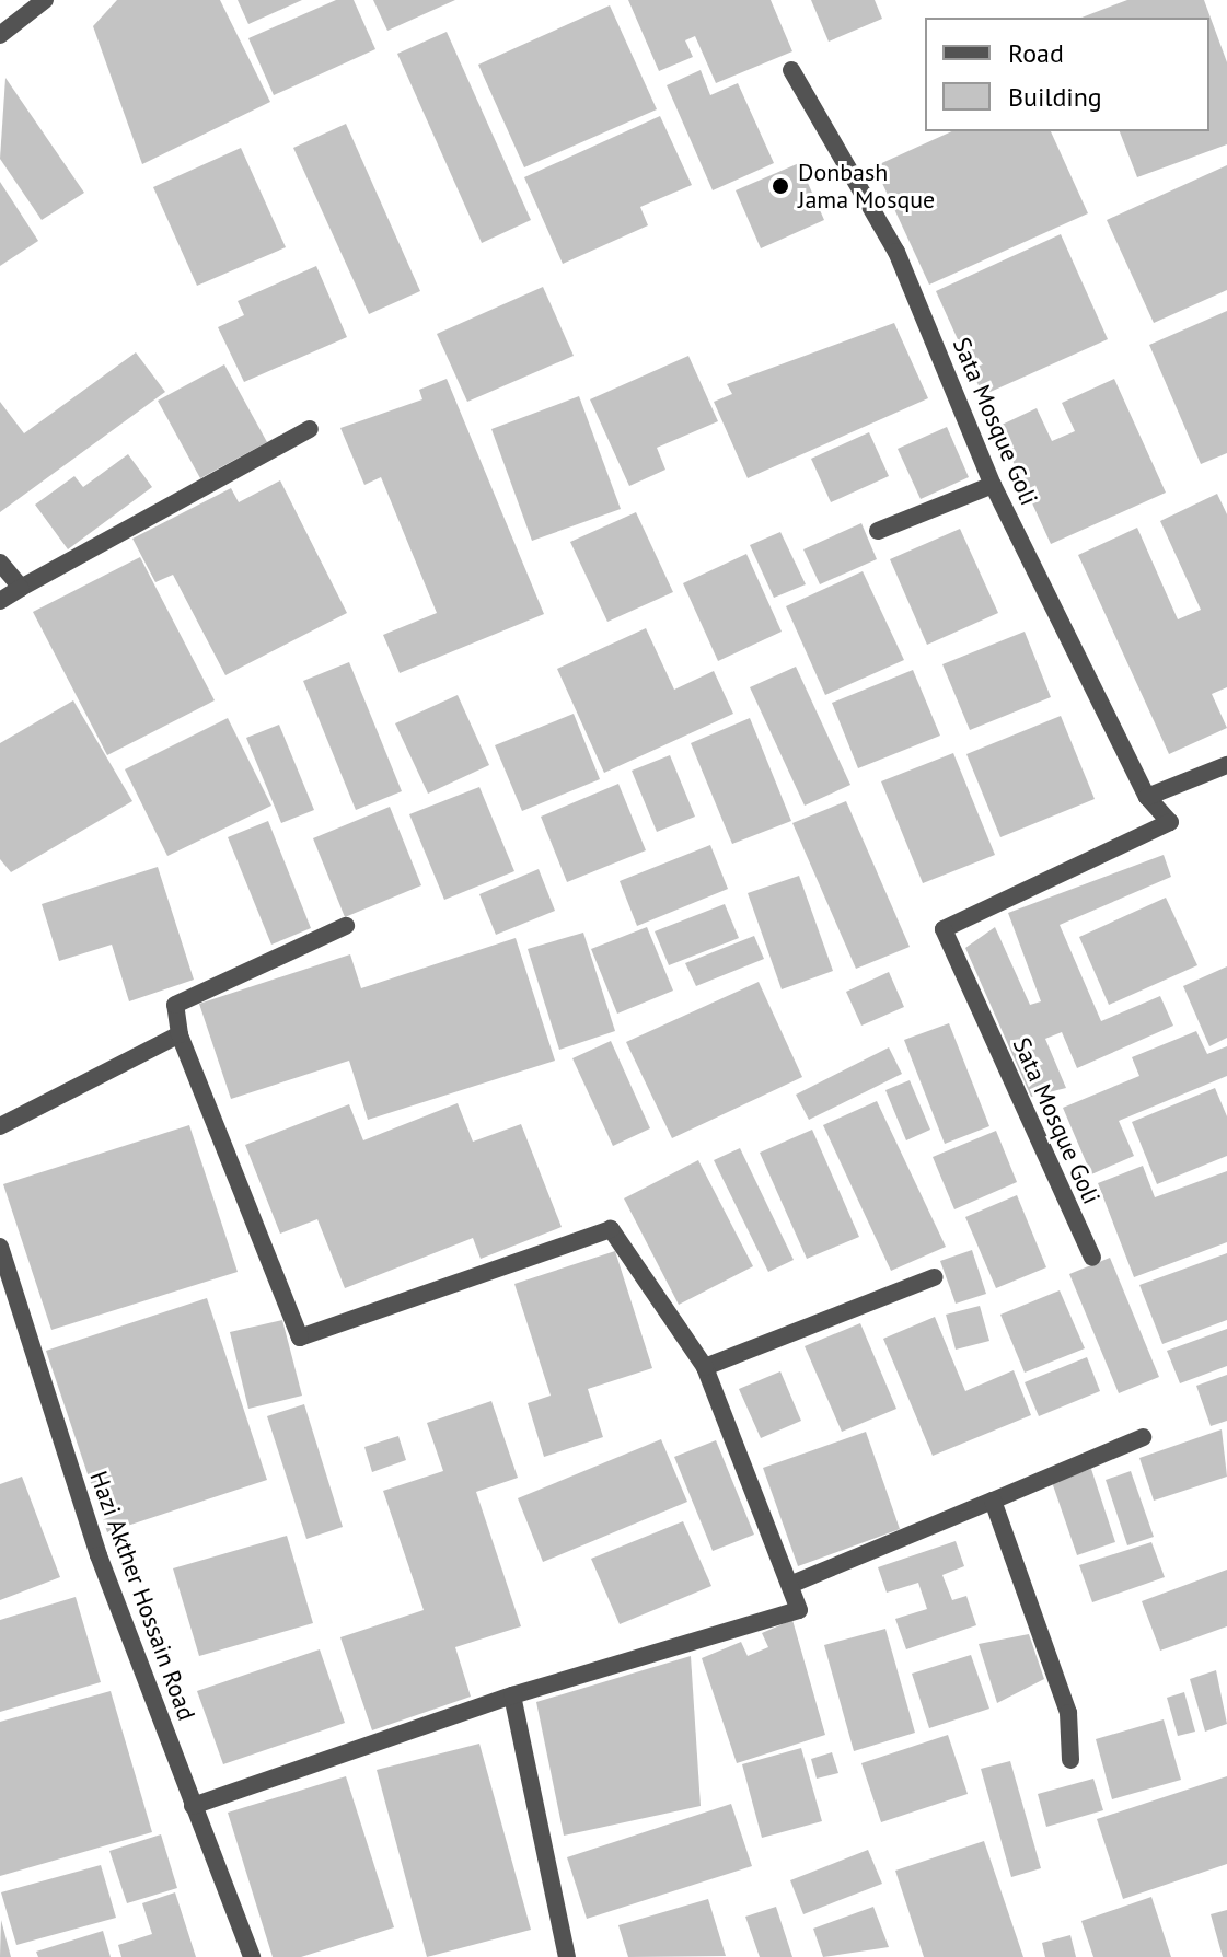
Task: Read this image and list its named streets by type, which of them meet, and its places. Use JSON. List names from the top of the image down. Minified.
{"streets":{"street":["Sata Mosque Goli","Hazi Akther Hossain Road"]},"places":["Donbash Jama Mosque"],"legend":["Road","Building"]}
